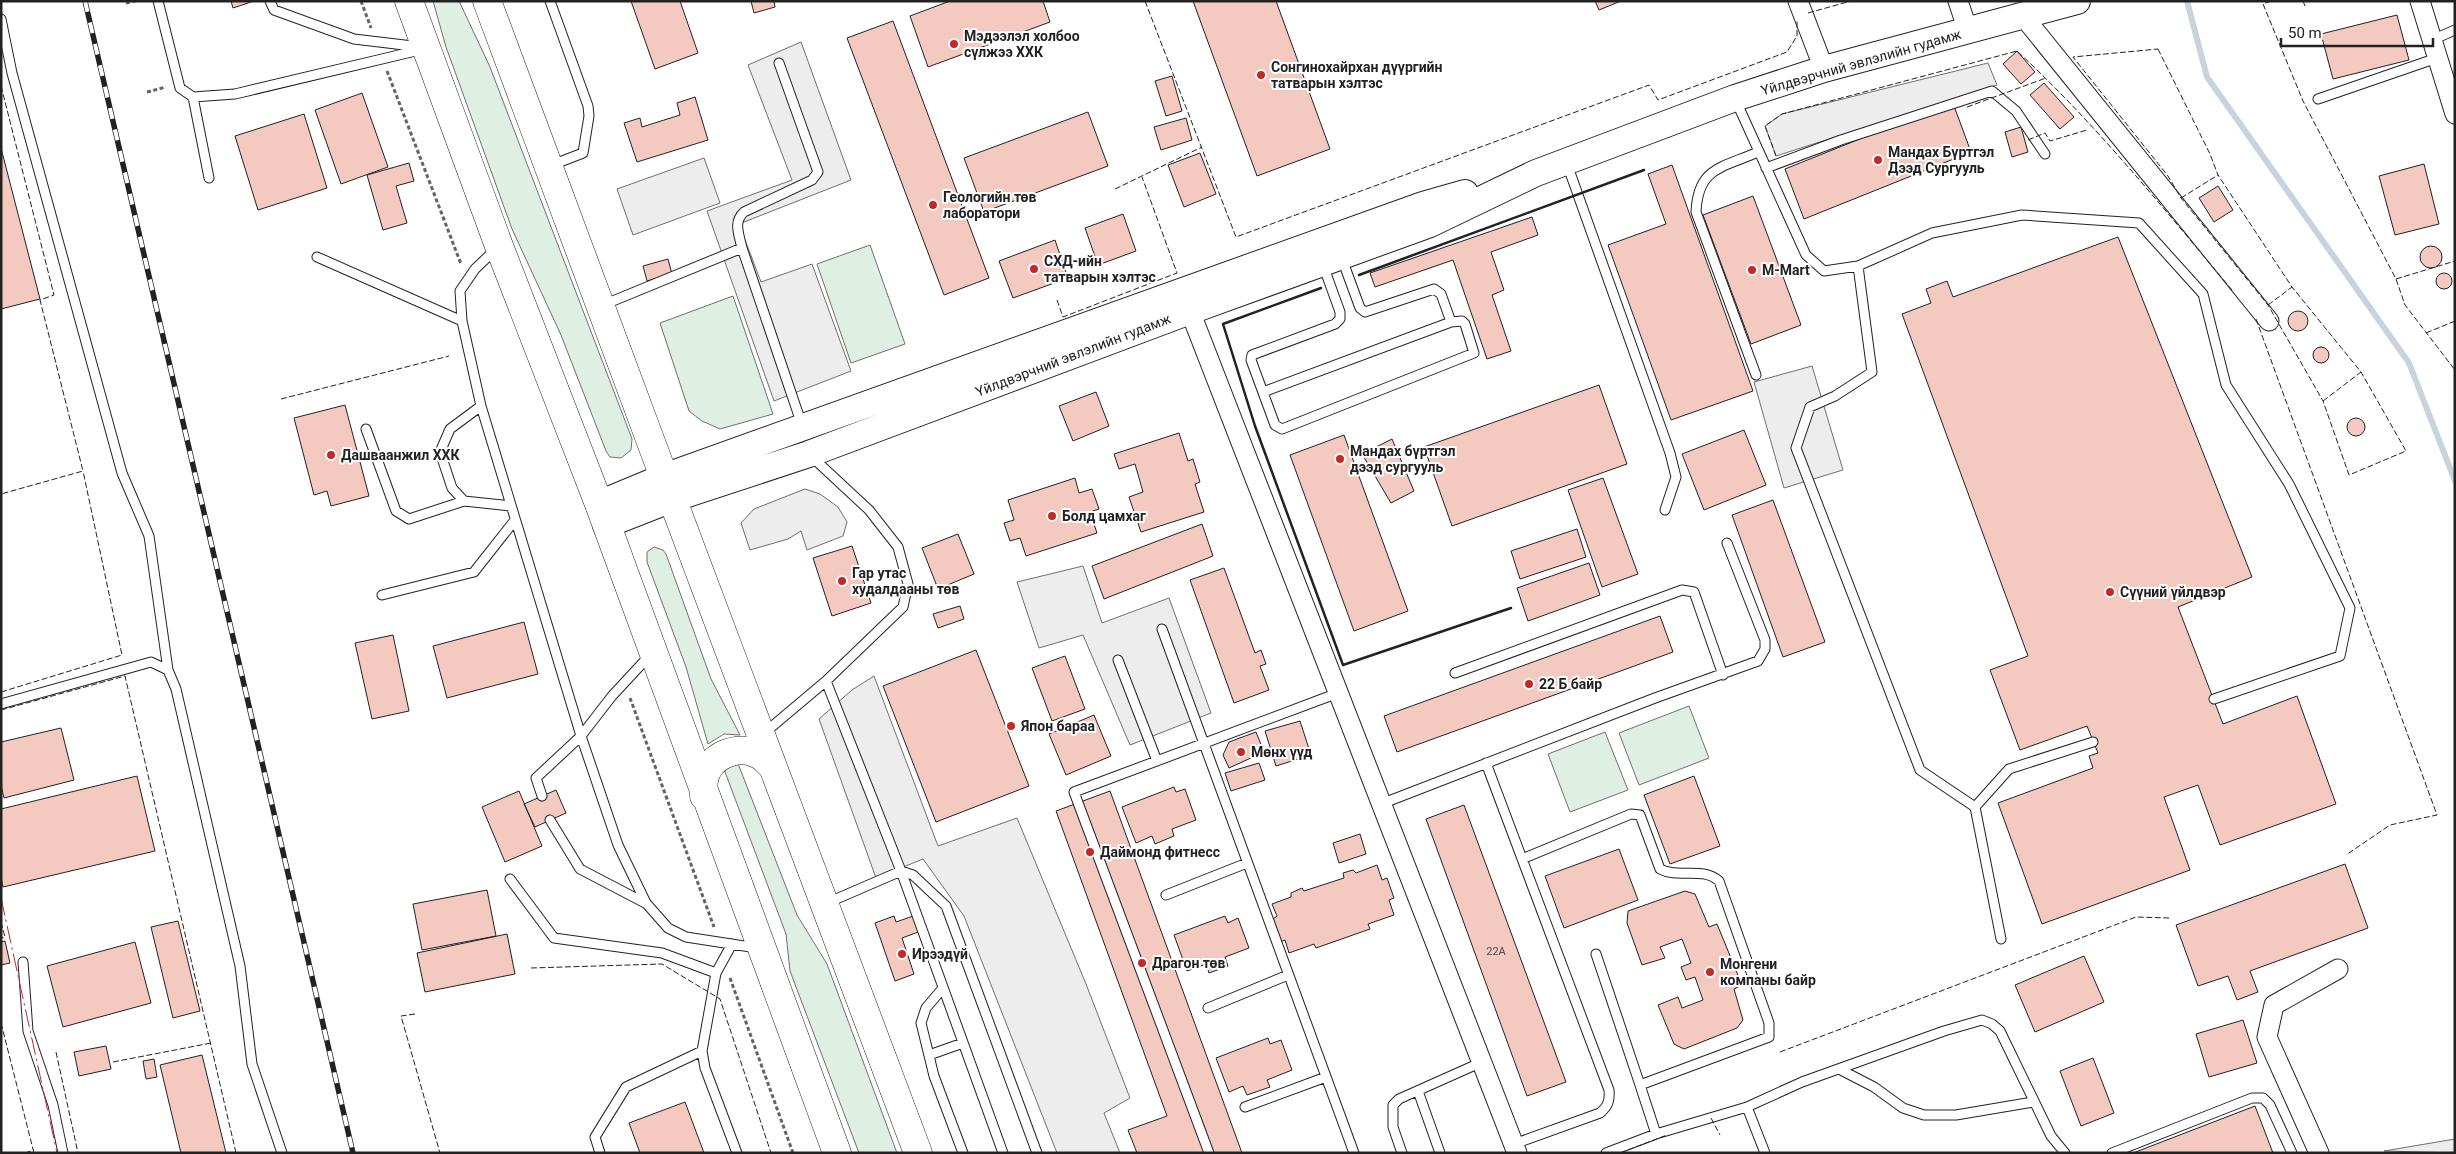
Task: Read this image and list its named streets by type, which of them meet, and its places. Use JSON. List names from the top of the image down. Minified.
{"streets":{"main road":["Үйлдвэрчний эвлэлийн гудамж"]},"places":["Мэдээлэл холбоо сүлжээ ХХК","Сонгинохайрхан дүүргийн татварын хэлтэс","Мандах Бүртгэл Дээд Сургууль","Геологийн төв лаборатори","СХД-ийн татварын хэлтэс","M-Mart","Дашваанжил ХХК","Мандах бүртгэл дээд сургууль","Болд цамхаг","Гар утас худалдааны төв","Сүүний үйлдвэр","22 Б байр","Япон бараа","Мөнх үүд","Даймонд фитнесс","Ирээдүй","Драгон төв","Монгени компаны байр"],"house_numbers":["22А"],"scale_bar":"50 m"}
